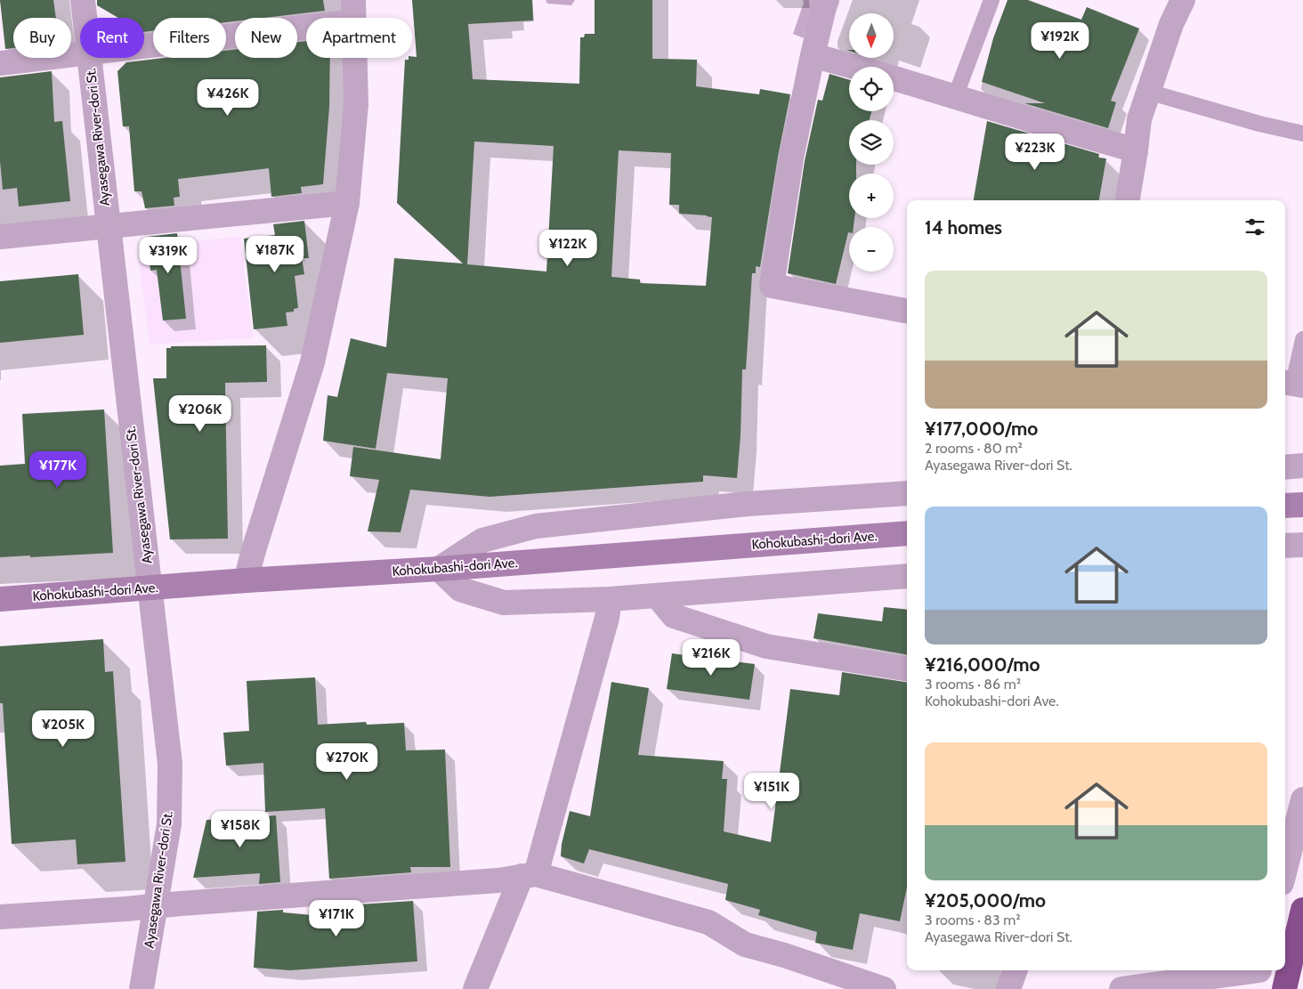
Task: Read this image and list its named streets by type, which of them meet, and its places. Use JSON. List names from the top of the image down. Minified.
{"streets":{"main road":["Kohokubashi-dori Ave."],"street":["Ayasegawa River-dori St."]},"crossings":[["Ayasegawa River-dori St.","Kohokubashi-dori Ave."]],"north":"bottom","page":{"map_buttons":["+","−"],"chip":["Buy","Rent","Filters","New","Apartment"],"price":["¥192K","¥426K","¥223K","¥122K","¥187K","¥319K","¥206K","¥177K","¥216K","¥205K","¥270K","¥151K","¥158K","¥171K"],"heading":"14 homes","list":[{"name":"¥177,000/mo","note":"2 rooms · 80 m² · Ayasegawa River-dori St."},{"name":"¥216,000/mo","note":"3 rooms · 86 m² · Kohokubashi-dori Ave."},{"name":"¥205,000/mo","note":"3 rooms · 83 m² · Ayasegawa River-dori St."}]}}
